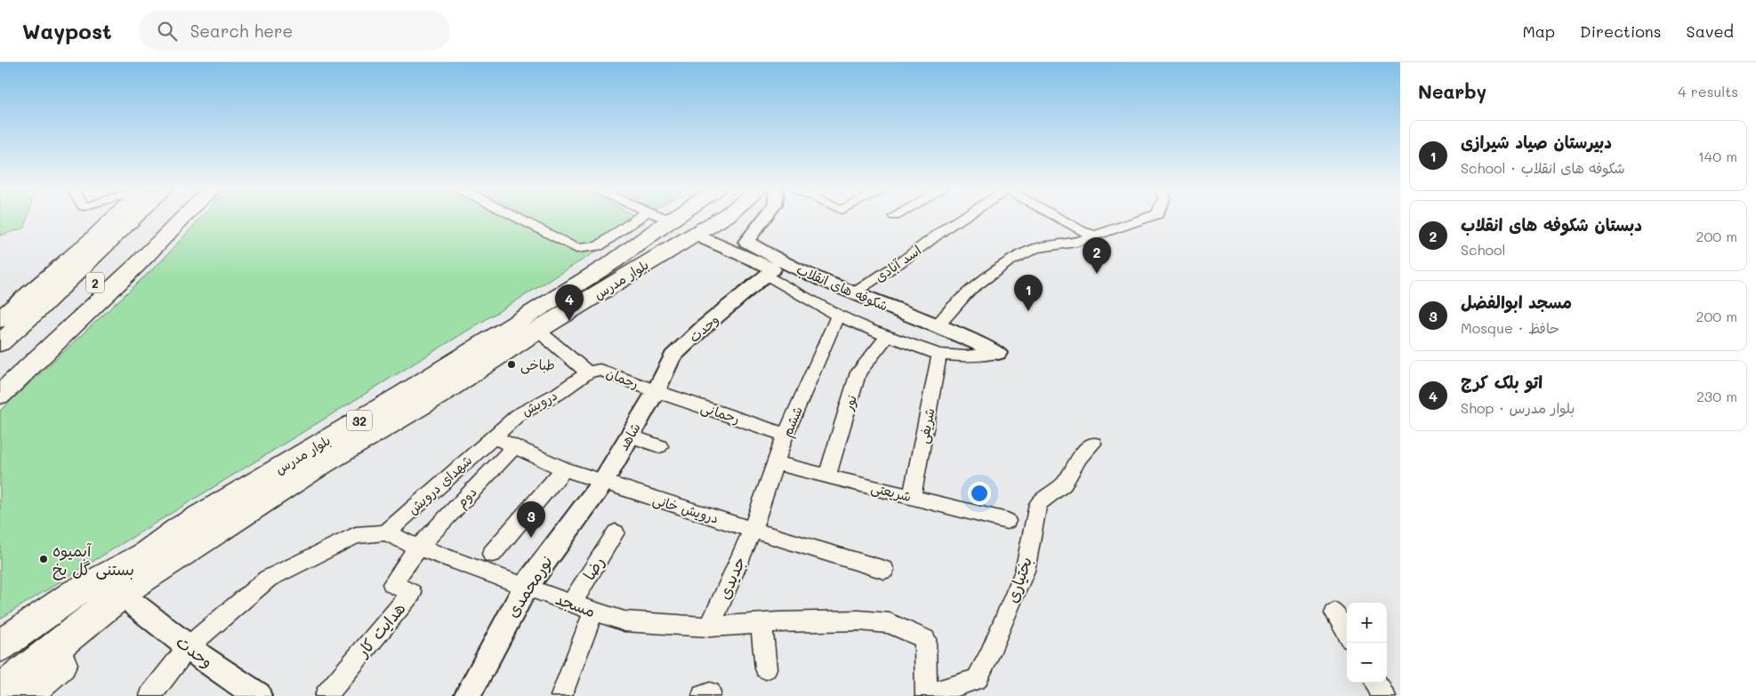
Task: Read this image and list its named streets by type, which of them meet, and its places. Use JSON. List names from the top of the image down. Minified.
{"streets":{"highway":["بلوار مدرس","2","32"],"street":["اسد آبادی","شکوفه های انقلاب","وحدت","رحمان","درویش","نور","رحمانی","ششم","شریفی","شاهد","شهدای درویش","شریعتی","دوم","درویش خانی","رضا","جدیدی","بختیاری","نورمحمدی","مسجد","هدایت کار"]},"crossings":[["اسد آبادی","شکوفه های انقلاب"],["بلوار مدرس","شکوفه های انقلاب"],["بلوار مدرس","32"],["شکوفه های انقلاب","وحدت"],["شکوفه های انقلاب","نور"],["شکوفه های انقلاب","ششم"],["شکوفه های انقلاب","شریفی"],["وحدت","رحمان"],["وحدت","رحمانی"],["وحدت","شاهد"],["رحمان","درویش"],["رحمان","رحمانی"],["رحمان","شاهد"],["درویش","شهدای درویش"],["درویش","درویش خانی"],["نور","شریعتی"],["رحمانی","ششم"],["رحمانی","شاهد"],["ششم","شریعتی"],["ششم","درویش خانی"],["ششم","جدیدی"],["شریفی","شریعتی"],["شاهد","درویش خانی"],["شاهد","نورمحمدی"],["شهدای درویش","درویش خانی"],["شهدای درویش","مسجد"],["دوم","درویش خانی"],["دوم","مسجد"],["دوم","هدایت کار"],["درویش خانی","جدیدی"],["درویش خانی","نورمحمدی"],["رضا","مسجد"],["جدیدی","مسجد"],["بختیاری","مسجد"],["نورمحمدی","مسجد"],["مسجد","هدایت کار"]],"places":["طباخی","آبمیوه بستنی گل یخ"],"page":{"header":"Waypost","search":"Search here","nav":["Map","Directions","Saved"],"heading":["Nearby","4 results"],"list":[{"mark":"1","name":"دبیرستان صیاد شیرازی","note":"School · شکوفه های انقلاب","value":"140 m"},{"mark":"2","name":"دبستان شکوفه های انقلاب","note":"School","value":"200 m"},{"mark":"3","name":"مسجد ابوالفضل","note":"Mosque · حافظ","value":"200 m"},{"mark":"4","name":"اتو بلک کرج","note":"Shop · بلوار مدرس","value":"230 m"}],"pins":["2","1","4","3"],"map_buttons":["+","−"]}}
